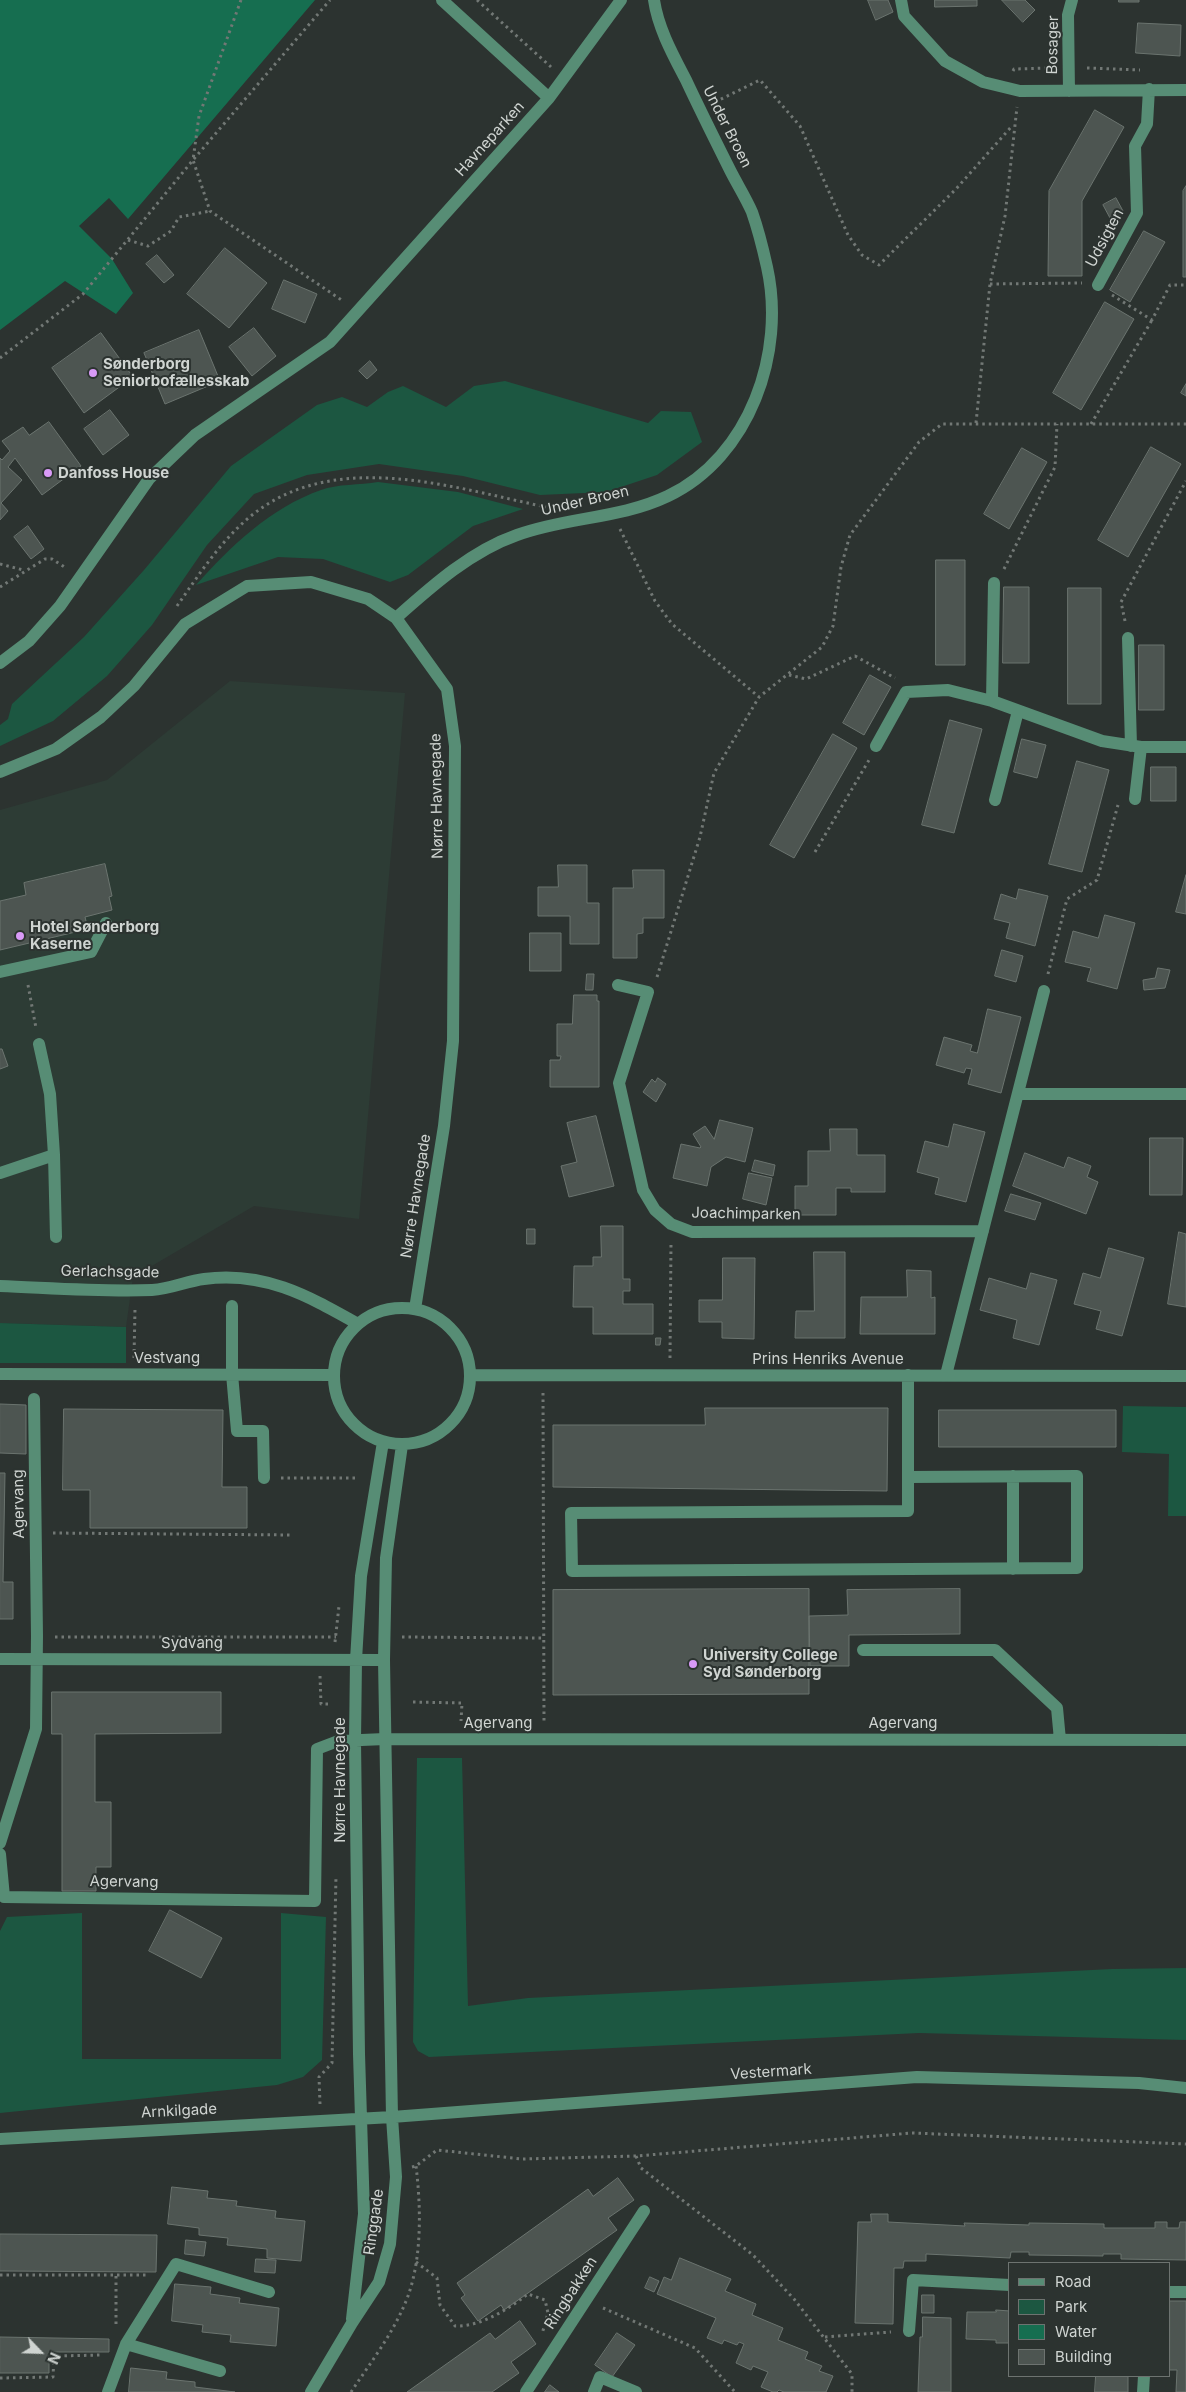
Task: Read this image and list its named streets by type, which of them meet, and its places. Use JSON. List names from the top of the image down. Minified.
{"streets":{"street":["Bosager","Under Broen","Havneparken","Udsigten","Nørre Havnegade","Joachimparken","Gerlachsgade","Vestvang","Prins Henriks Avenue","Agervang","Sydvang","Vestermark","Arnkilgade","Ringgade","Ringbakken"]},"crossings":[["Under Broen","Nørre Havnegade"],["Nørre Havnegade","Gerlachsgade"],["Nørre Havnegade","Vestvang"],["Nørre Havnegade","Prins Henriks Avenue"],["Nørre Havnegade","Agervang"],["Nørre Havnegade","Sydvang"],["Nørre Havnegade","Vestermark"],["Nørre Havnegade","Arnkilgade"],["Nørre Havnegade","Ringgade"],["Gerlachsgade","Vestvang"],["Gerlachsgade","Prins Henriks Avenue"],["Vestvang","Prins Henriks Avenue"],["Agervang","Sydvang"],["Vestermark","Arnkilgade"],["Vestermark","Ringgade"],["Arnkilgade","Ringgade"]],"places":["Sønderborg Seniorbofællesskab","Danfoss House","Hotel Sønderborg Kaserne","University College Syd Sønderborg"],"legend":["Road","Park","Water","Building"],"north":"bottom right"}
